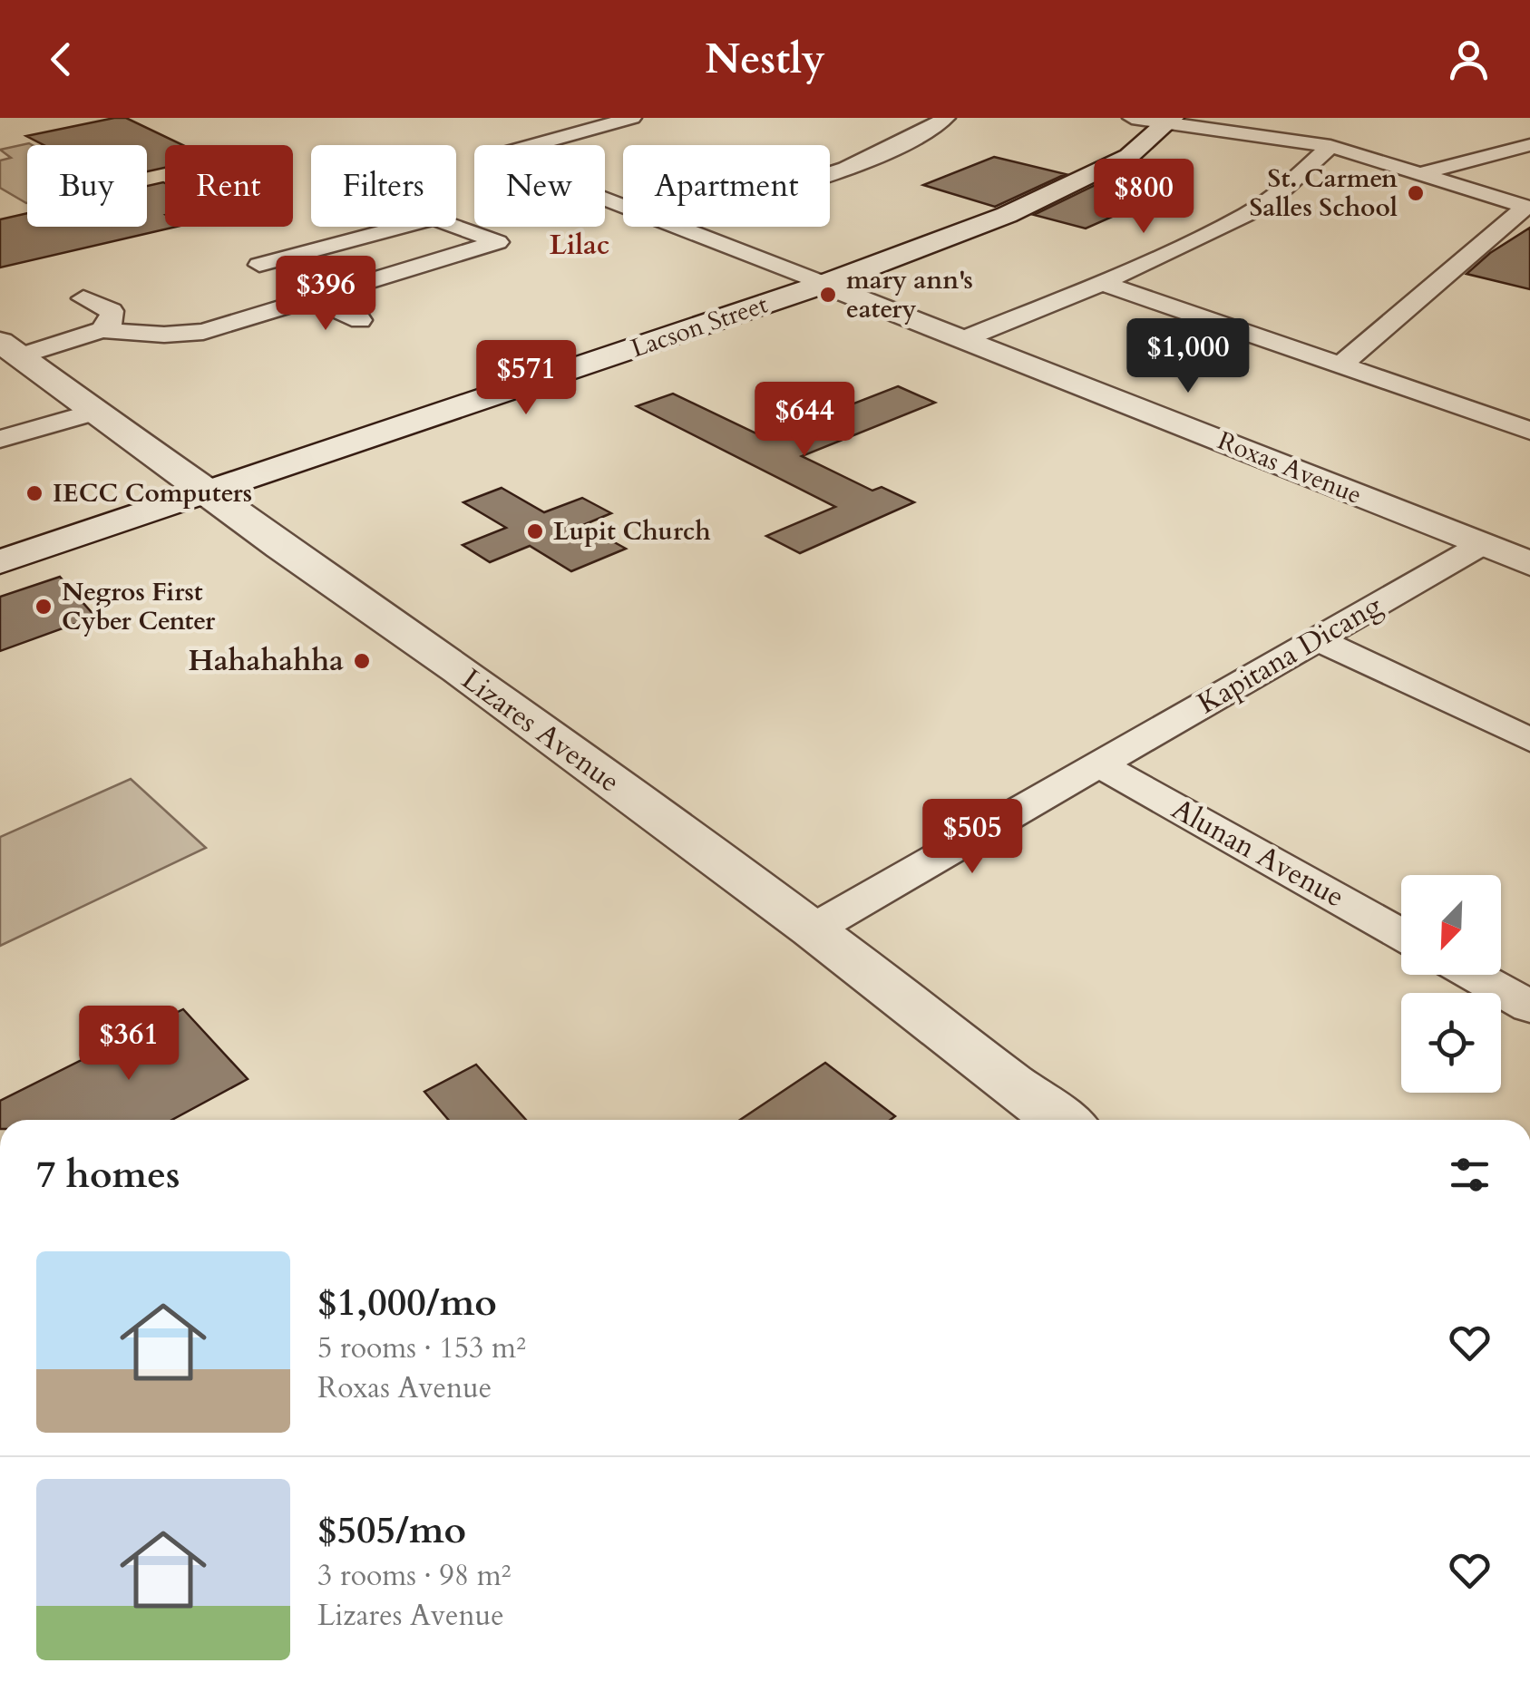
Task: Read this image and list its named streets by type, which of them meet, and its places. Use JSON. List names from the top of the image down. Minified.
{"streets":{"street":["Lacson Street","Roxas Avenue","Kapitana Dicang","Lizares Avenue","Alunan Avenue"]},"crossings":[["Lacson Street","Roxas Avenue"],["Lacson Street","Lizares Avenue"],["Roxas Avenue","Kapitana Dicang"],["Kapitana Dicang","Lizares Avenue"],["Kapitana Dicang","Alunan Avenue"]],"districts":["Lilac"],"places":["St. Carmen Salles School","mary ann's eatery","IECC Computers","Lupit Church","Negros First Cyber Center","Hahahahha"],"north":"bottom left","page":{"header":"Nestly","chip":["Buy","Rent","Filters","New","Apartment"],"price":["$800","$396","$1,000","$571","$644","$505","$361"],"heading":"7 homes","list":[{"name":"$1,000/mo","note":"5 rooms · 153 m² · Roxas Avenue"},{"name":"$505/mo","note":"3 rooms · 98 m² · Lizares Avenue"}]}}
